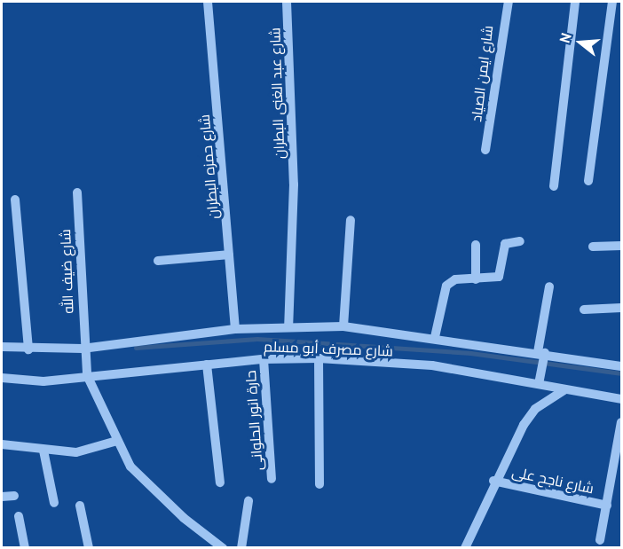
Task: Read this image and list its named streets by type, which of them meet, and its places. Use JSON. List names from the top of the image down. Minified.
{"streets":{"street":["شارع ايمن الصياد","شارع عبد الغنى البطران","شارع حمزه البطران","شارع ضيف الله","شارع مصرف أبو مسلم","حارة انور الحلوانى","شارع ناجح على"]},"crossings":[["شارع عبد الغنى البطران","شارع مصرف أبو مسلم"],["شارع حمزه البطران","شارع مصرف أبو مسلم"],["شارع ضيف الله","شارع مصرف أبو مسلم"],["شارع مصرف أبو مسلم","حارة انور الحلوانى"]],"north":"left"}
